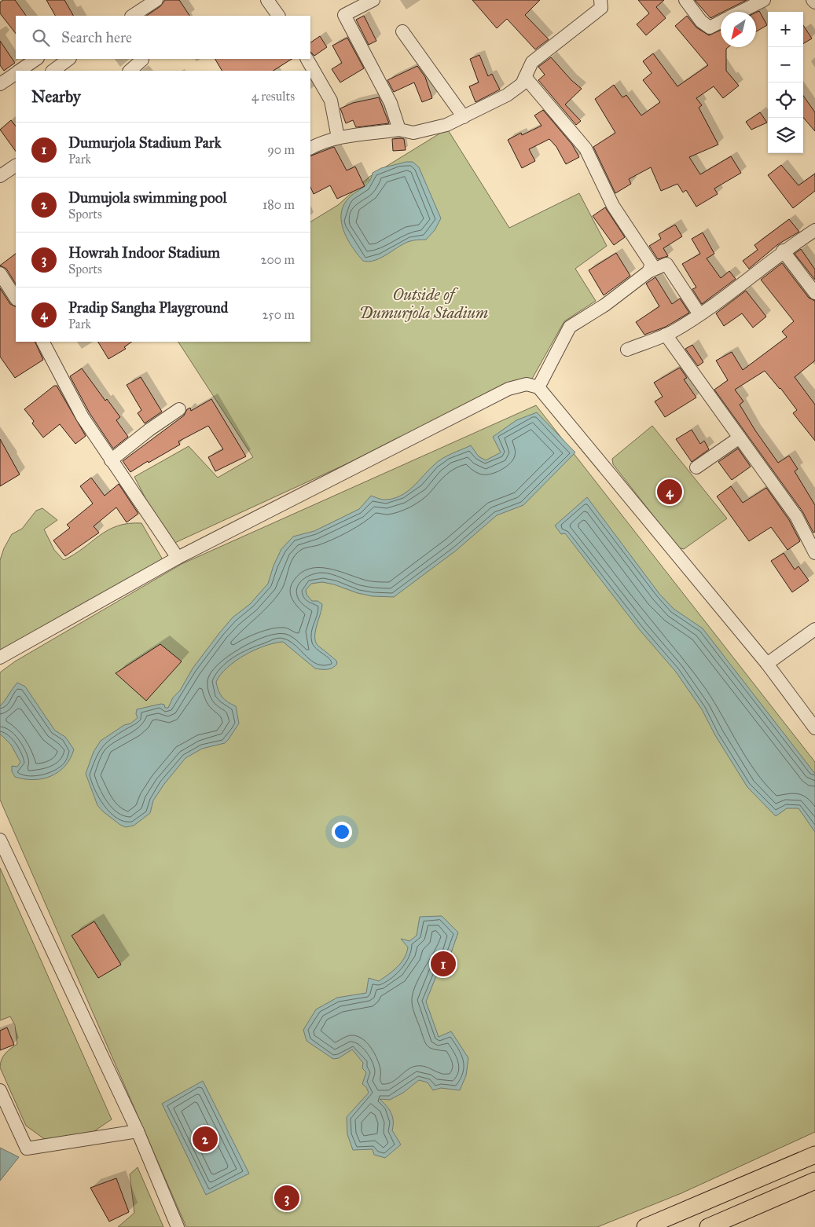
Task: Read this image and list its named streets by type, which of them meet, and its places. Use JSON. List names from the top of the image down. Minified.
{"parks":["Outside of Dumurjola Stadium"],"north":"bottom left","page":{"map_buttons":["+","−"],"search":"Search here","heading":["Nearby","4 results"],"list":[{"mark":"1","name":"Dumurjola Stadium Park","note":"Park","value":"90 m"},{"mark":"2","name":"Dumujola swimming pool","note":"Sports","value":"180 m"},{"mark":"3","name":"Howrah Indoor Stadium","note":"Sports","value":"200 m"},{"mark":"4","name":"Pradip Sangha Playground","note":"Park","value":"250 m"}],"pins":["4","1","2","3"]}}
